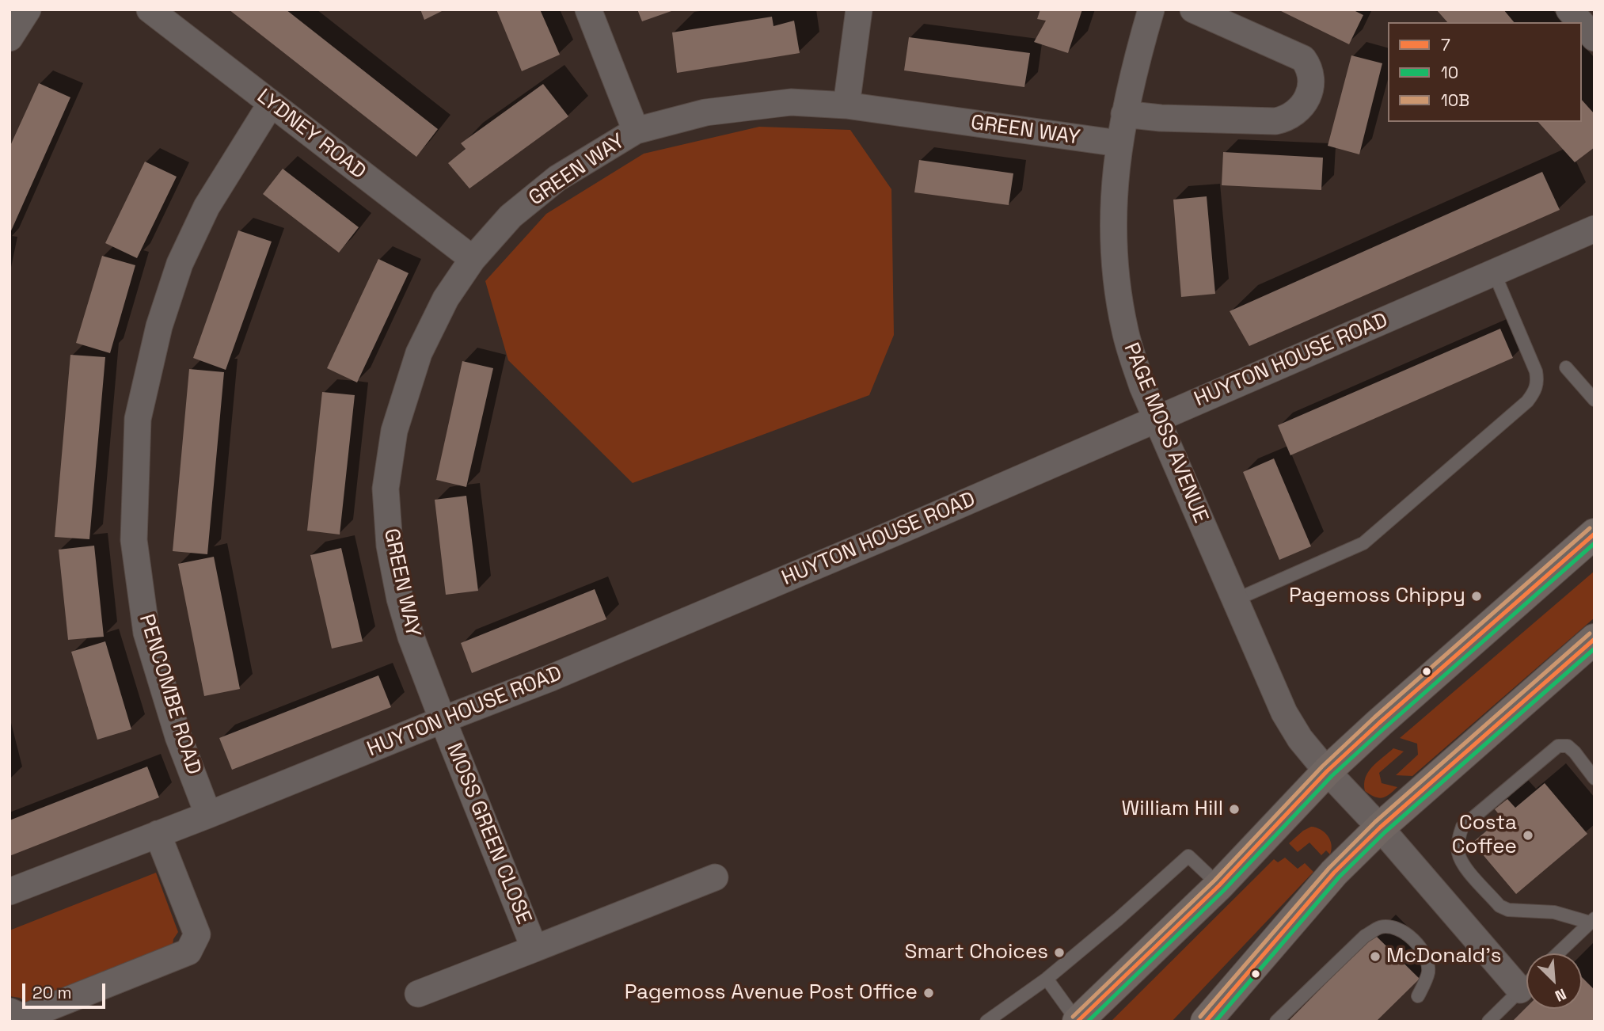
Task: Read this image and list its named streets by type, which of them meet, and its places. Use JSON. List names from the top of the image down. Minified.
{"streets":{"street":["GREEN WAY","LYDNEY ROAD","HUYTON HOUSE ROAD","PAGE MOSS AVENUE","PENCOMBE ROAD","MOSS GREEN CLOSE"]},"crossings":[["GREEN WAY","LYDNEY ROAD"],["GREEN WAY","HUYTON HOUSE ROAD"],["GREEN WAY","PAGE MOSS AVENUE"],["GREEN WAY","MOSS GREEN CLOSE"],["LYDNEY ROAD","PENCOMBE ROAD"],["HUYTON HOUSE ROAD","PAGE MOSS AVENUE"],["HUYTON HOUSE ROAD","PENCOMBE ROAD"],["HUYTON HOUSE ROAD","MOSS GREEN CLOSE"]],"places":["Pagemoss Chippy","William Hill","Costa Coffee","Smart Choices","McDonald's","Pagemoss Avenue Post Office"],"lines":["transit line 10B","transit line 7","transit line 10"],"legend":["7","10","10B"],"scale_bar":"20 m","north":"bottom right"}
